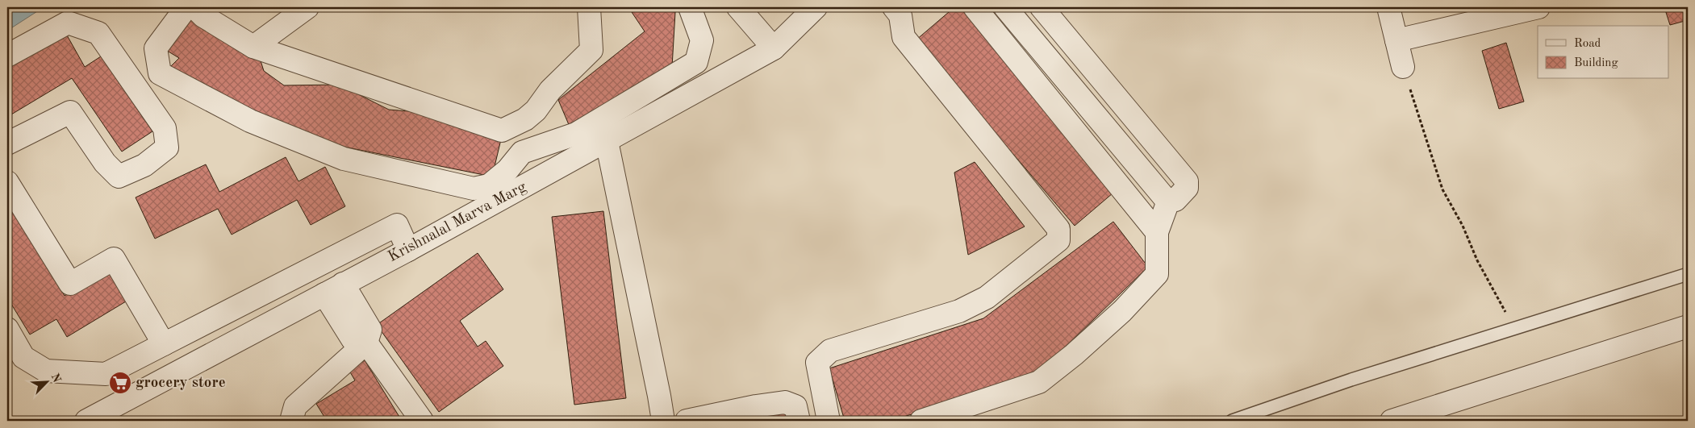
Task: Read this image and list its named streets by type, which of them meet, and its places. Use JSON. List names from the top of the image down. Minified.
{"streets":{"street":["Krishnalal Marva Marg"]},"places":{"supermarket":["grocery store"]},"legend":["Road","Building"],"north":"top right"}
